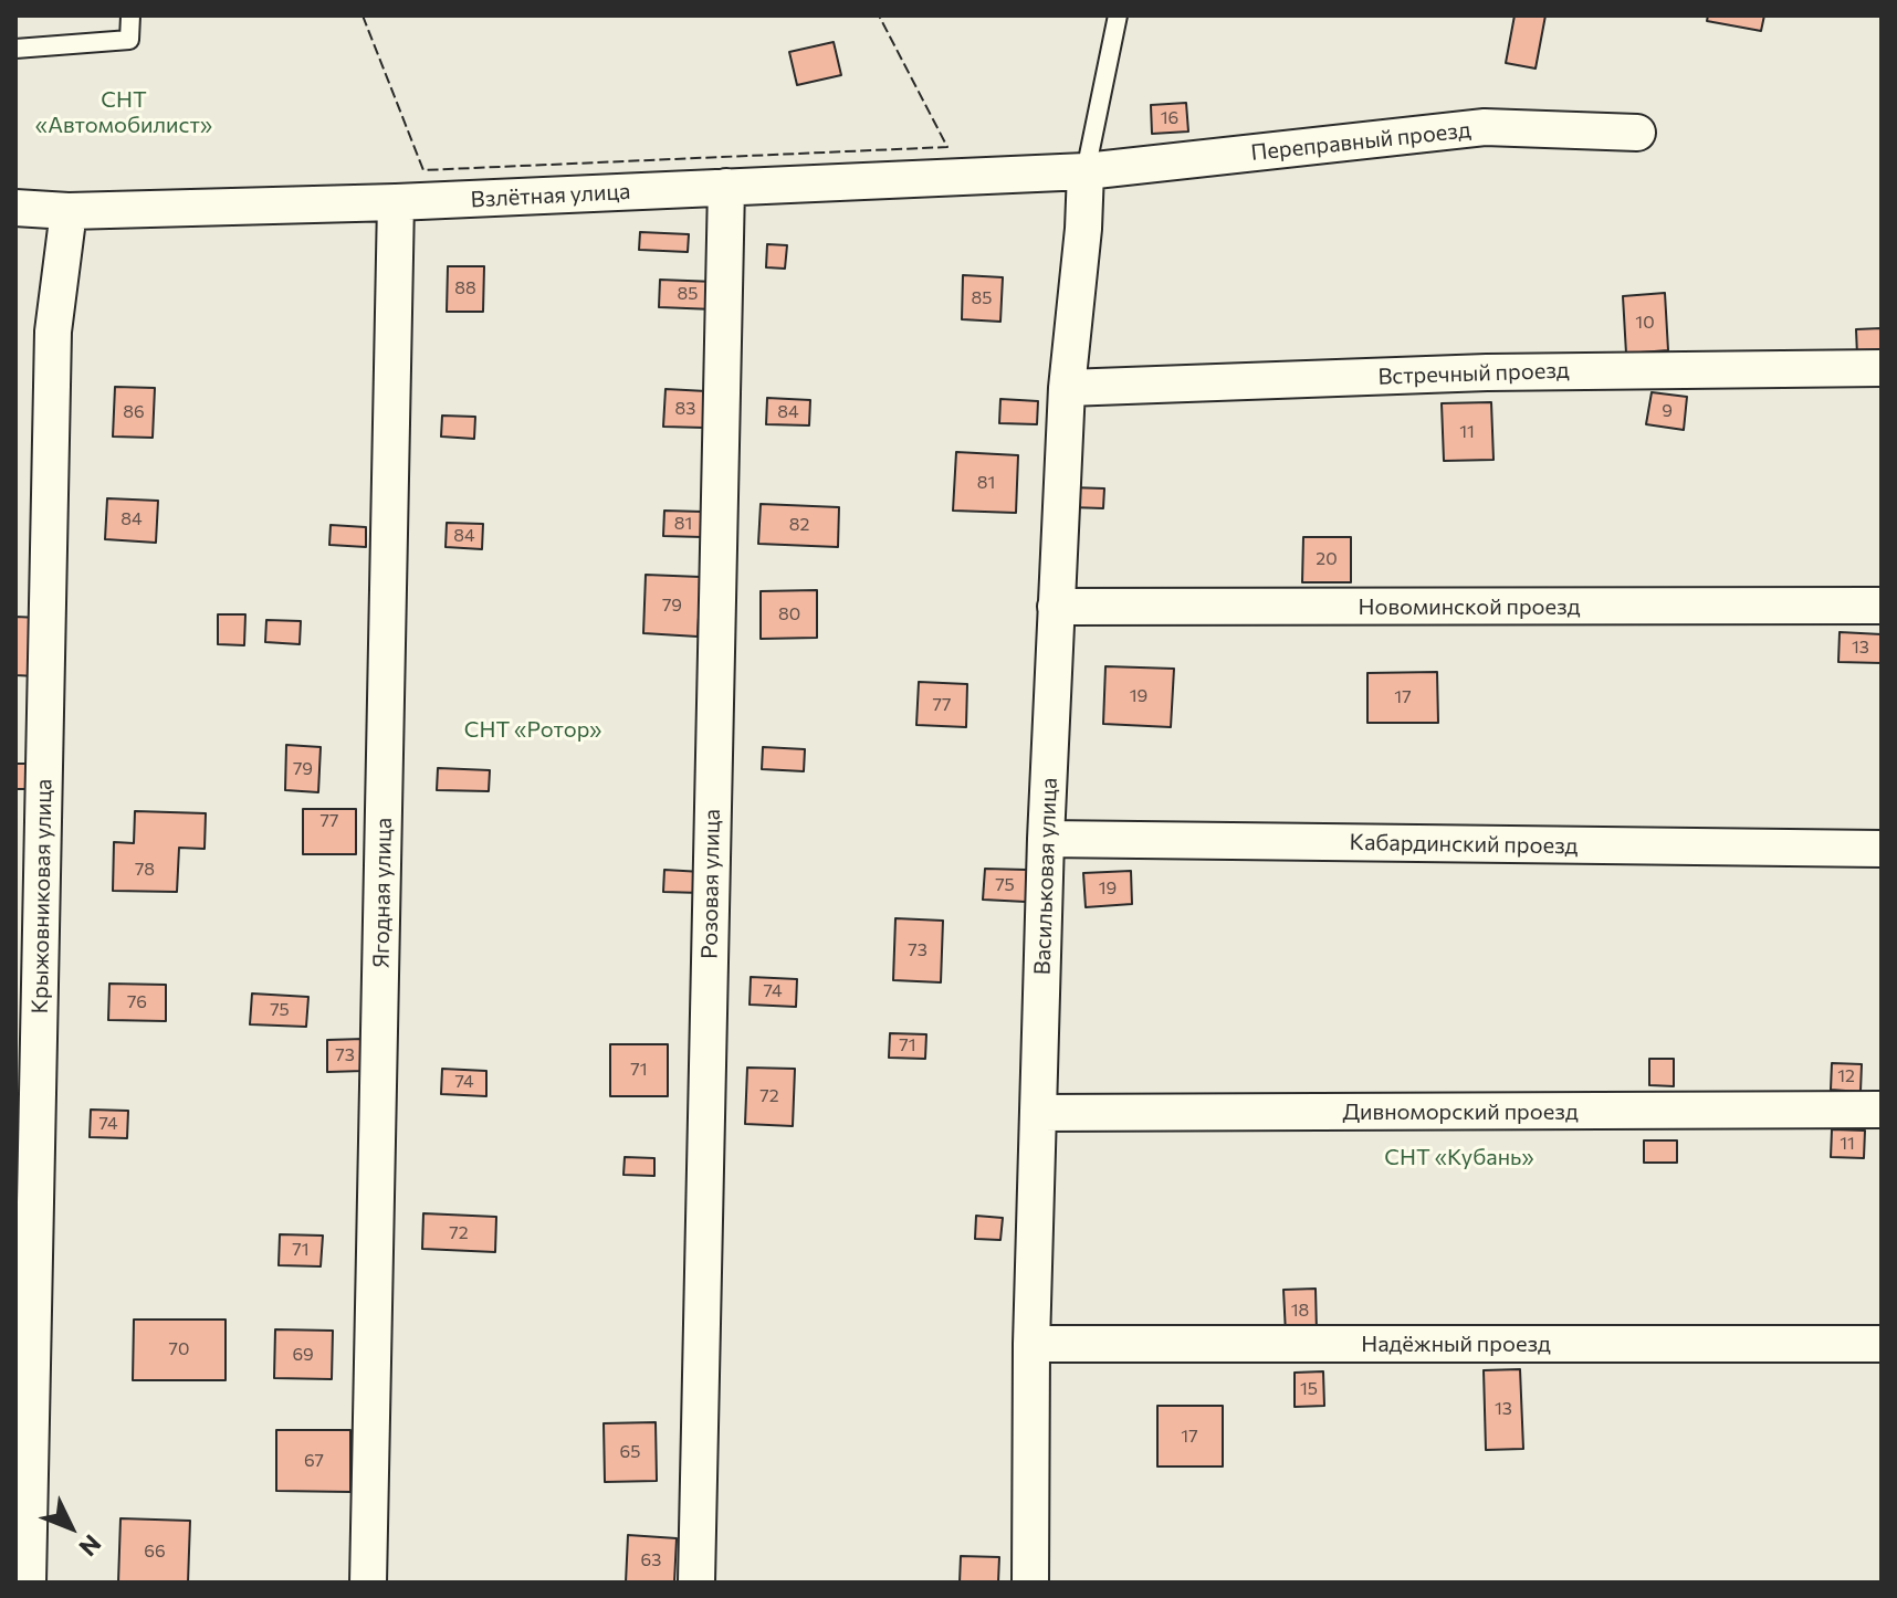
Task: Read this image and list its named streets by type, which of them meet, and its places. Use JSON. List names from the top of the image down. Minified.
{"streets":{"street":["Переправный проезд","Взлётная улица","Встречный проезд","Новоминской проезд","Кабардинский проезд","Васильковая улица","Розовая улица","Ягодная улица","Крыжовниковая улица","Дивноморский проезд","Надёжный проезд"]},"crossings":[["Переправный проезд","Взлётная улица"],["Переправный проезд","Васильковая улица"],["Взлётная улица","Васильковая улица"],["Взлётная улица","Розовая улица"],["Взлётная улица","Ягодная улица"],["Взлётная улица","Крыжовниковая улица"],["Встречный проезд","Васильковая улица"],["Новоминской проезд","Васильковая улица"],["Кабардинский проезд","Васильковая улица"],["Васильковая улица","Дивноморский проезд"],["Васильковая улица","Надёжный проезд"]],"parks":["СНТ «Автомобилист»","СНТ «Ротор»","СНТ «Кубань»"],"house_numbers":["16","88","85","85","10","83","9","86","84","11","81","84","81","82","84","20","79","80","13","19","17","77","79","77","78","75","19","73","74","76","75","71","73","71","12","74","72","74","11","72","71","18","70","69","15","13","17","65","67","66","63"],"north":"bottom right"}
